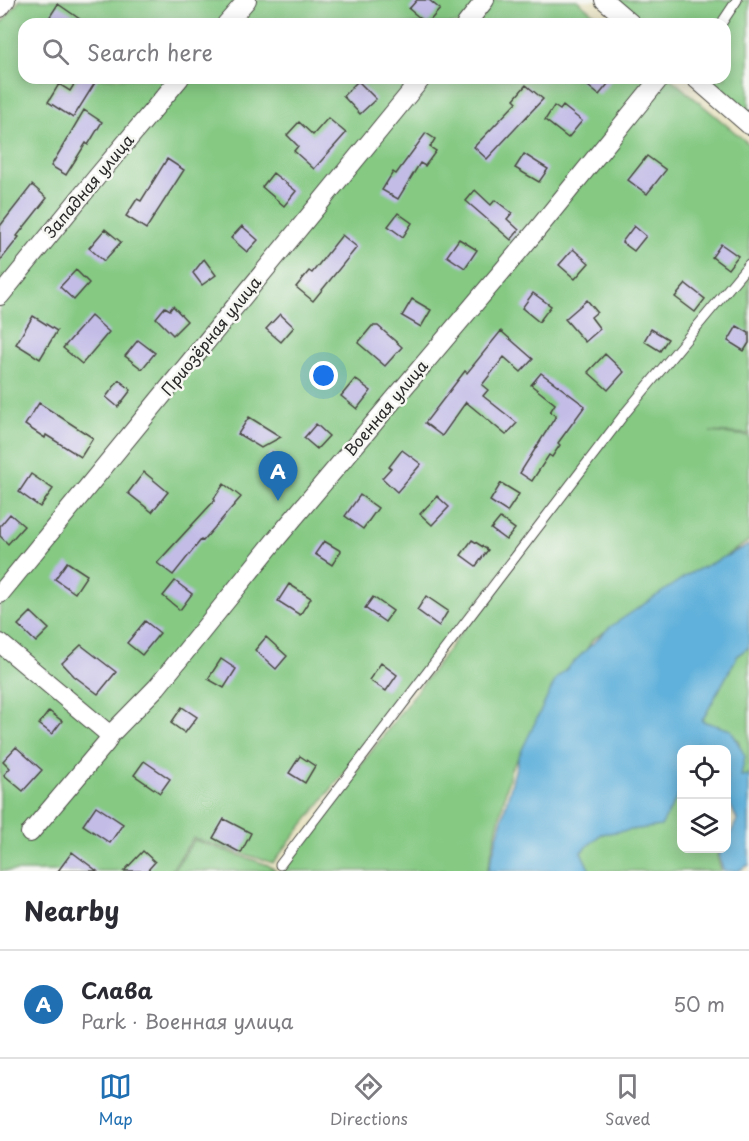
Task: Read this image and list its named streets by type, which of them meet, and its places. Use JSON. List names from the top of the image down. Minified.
{"streets":{"street":["Западная улица","Приозёрная улица","Военная улица"]},"page":{"search":"Search here","pins":"A","heading":"Nearby","list":[{"mark":"A","name":"Слава","note":"Park · Военная улица","value":"50 m"}],"nav":["Map","Directions","Saved"]}}
